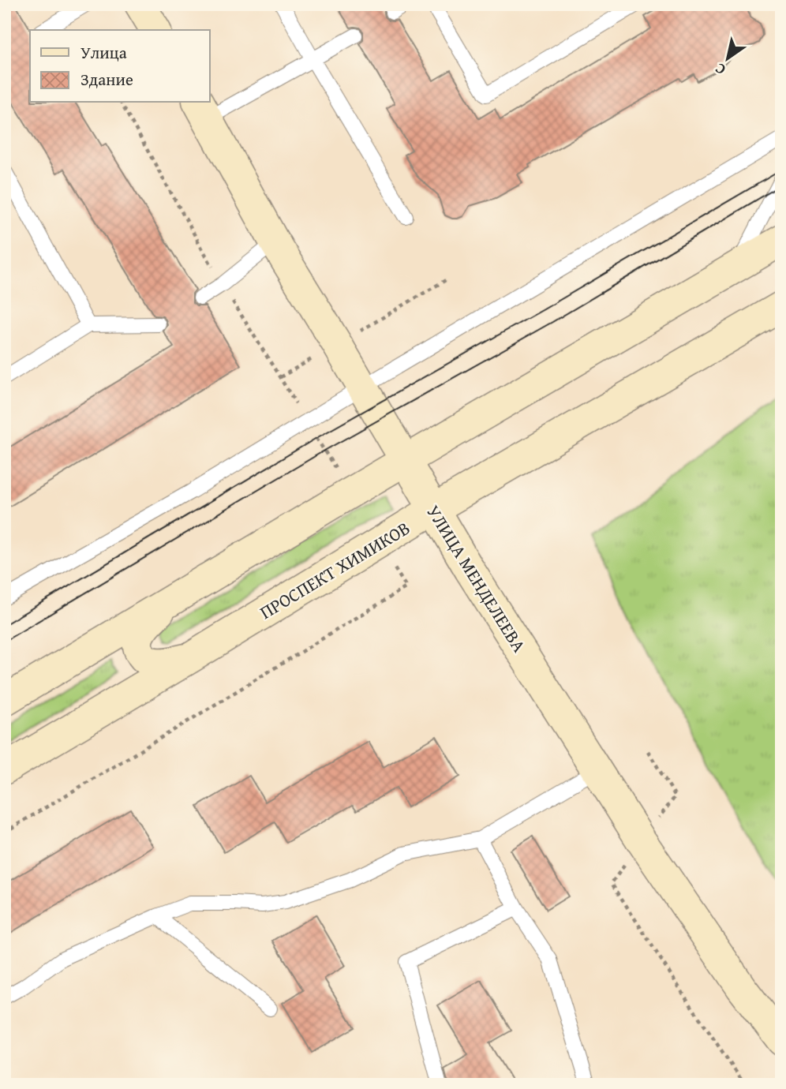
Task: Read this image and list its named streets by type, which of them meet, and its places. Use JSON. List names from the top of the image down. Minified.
{"streets":{"main road":["ПРОСПЕКТ ХИМИКОВ","УЛИЦА МЕНДЕЛЕЕВА"]},"crossings":[["ПРОСПЕКТ ХИМИКОВ","УЛИЦА МЕНДЕЛЕЕВА"]],"legend":["Улица","Здание"],"north":"bottom left"}
